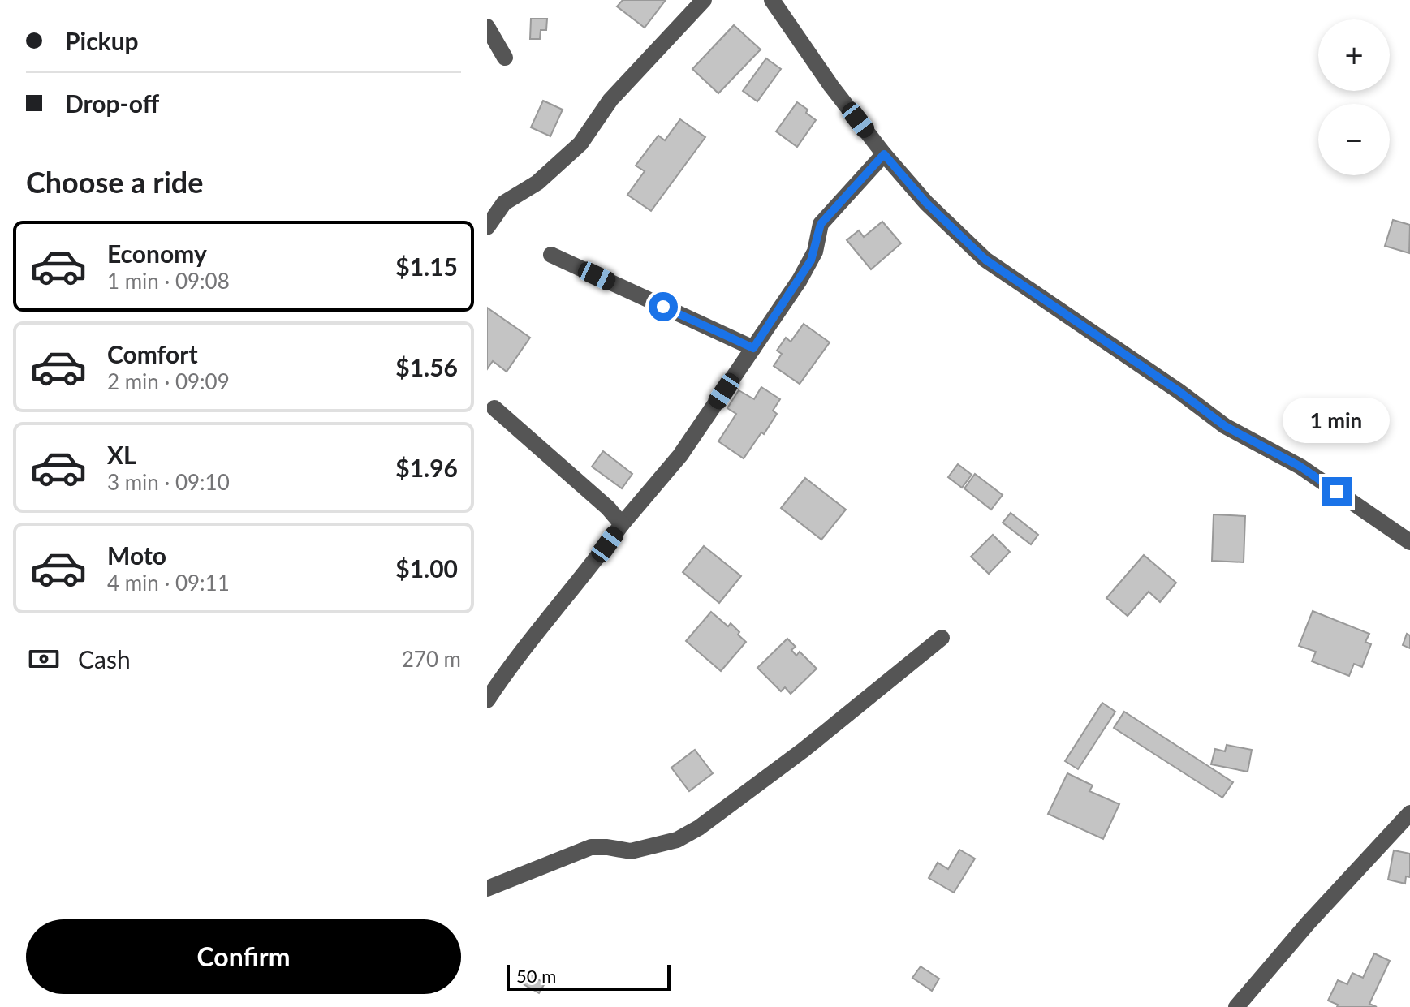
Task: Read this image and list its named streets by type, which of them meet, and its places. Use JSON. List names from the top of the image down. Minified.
{"scale_bar":"50 m","page":{"banner":["Pickup","Drop-off"],"map_buttons":["+","−"],"heading":"Choose a ride","list":[{"name":"Economy","note":"1 min · 09:08","value":"$1.15"},{"name":"Comfort","note":"2 min · 09:09","value":"$1.56"},{"name":"XL","note":"3 min · 09:10","value":"$1.96"},{"name":"Moto","note":"4 min · 09:11","value":"$1.00"}],"bubble":"1 min","pay":["Cash","270 m"],"buttons":"Confirm","scale":"50 m"}}
